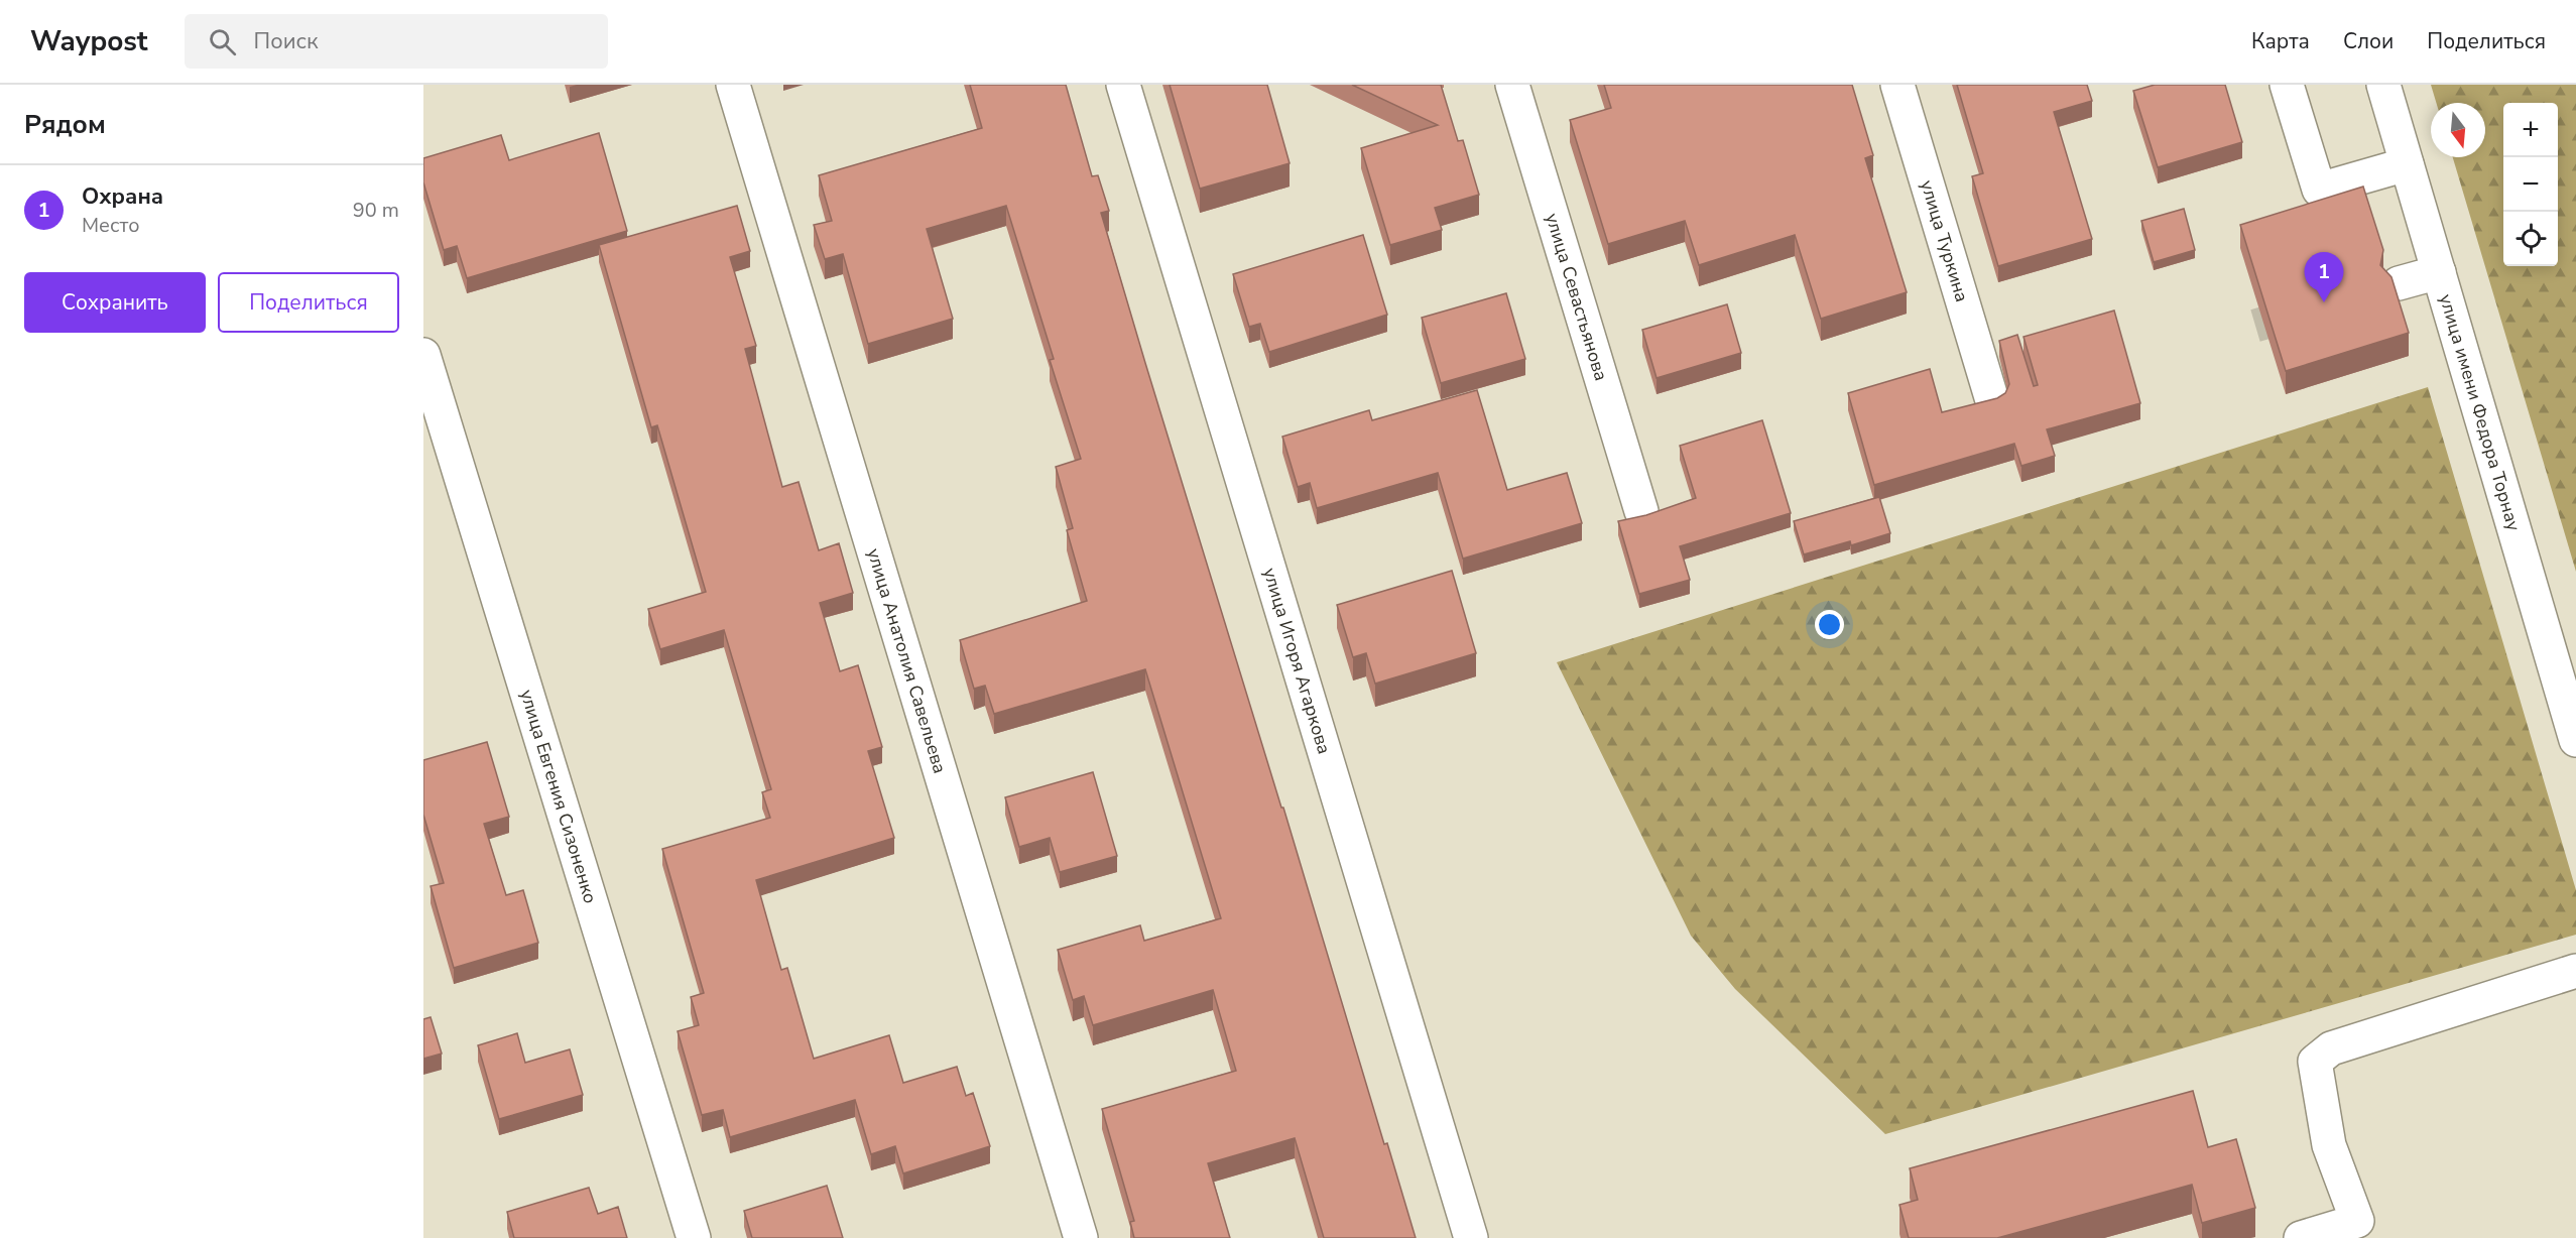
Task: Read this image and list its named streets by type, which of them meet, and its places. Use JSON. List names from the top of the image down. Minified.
{"streets":{"street":["улица Туркина","улица Севастьянова","улица имени Федора Торнау","улица Анатолия Савельева","улица Игоря Агаркова","улица Евгения Сизоненко"]},"north":"bottom","page":{"header":"Waypost","search":"Поиск","nav":["Карта","Слои","Поделиться"],"heading":"Рядом","map_buttons":["+","−"],"list":[{"mark":"1","name":"Охрана","note":"Место","value":"90 m"}],"pins":"1","buttons":["Сохранить","Поделиться"]}}
